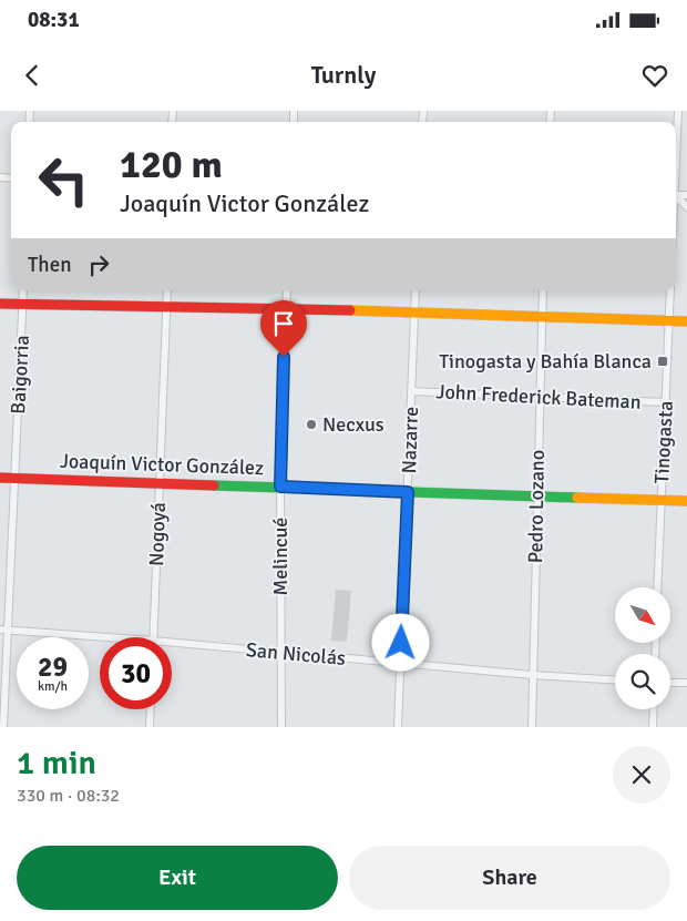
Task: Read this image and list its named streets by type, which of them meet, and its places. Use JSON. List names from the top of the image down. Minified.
{"streets":{"street":["Baigorria","John Frederick Bateman","Nazarre","Tinogasta","Joaquín Victor González","Pedro Lozano","Nogoyá","Melincué","San Nicolás"]},"crossings":[["Baigorria","Joaquín Victor González"],["Baigorria","San Nicolás"],["John Frederick Bateman","Nazarre"],["John Frederick Bateman","Tinogasta"],["John Frederick Bateman","Pedro Lozano"],["Nazarre","Joaquín Victor González"],["Nazarre","San Nicolás"],["Tinogasta","Joaquín Victor González"],["Joaquín Victor González","Pedro Lozano"],["Joaquín Victor González","Nogoyá"],["Joaquín Victor González","Melincué"],["Pedro Lozano","San Nicolás"],["Melincué","San Nicolás"]],"places":{"transit":["Tinogasta y Bahía Blanca"],"other":["Necxus"]},"north":"bottom right","page":{"status":"08:31","header":"Turnly","turn":["120 m","Joaquín Victor González"],"then":"Then","speed":"29 km/h","limit":"30","heading":["1 min","330 m · 08:32"],"buttons":["Exit","Share"]}}
